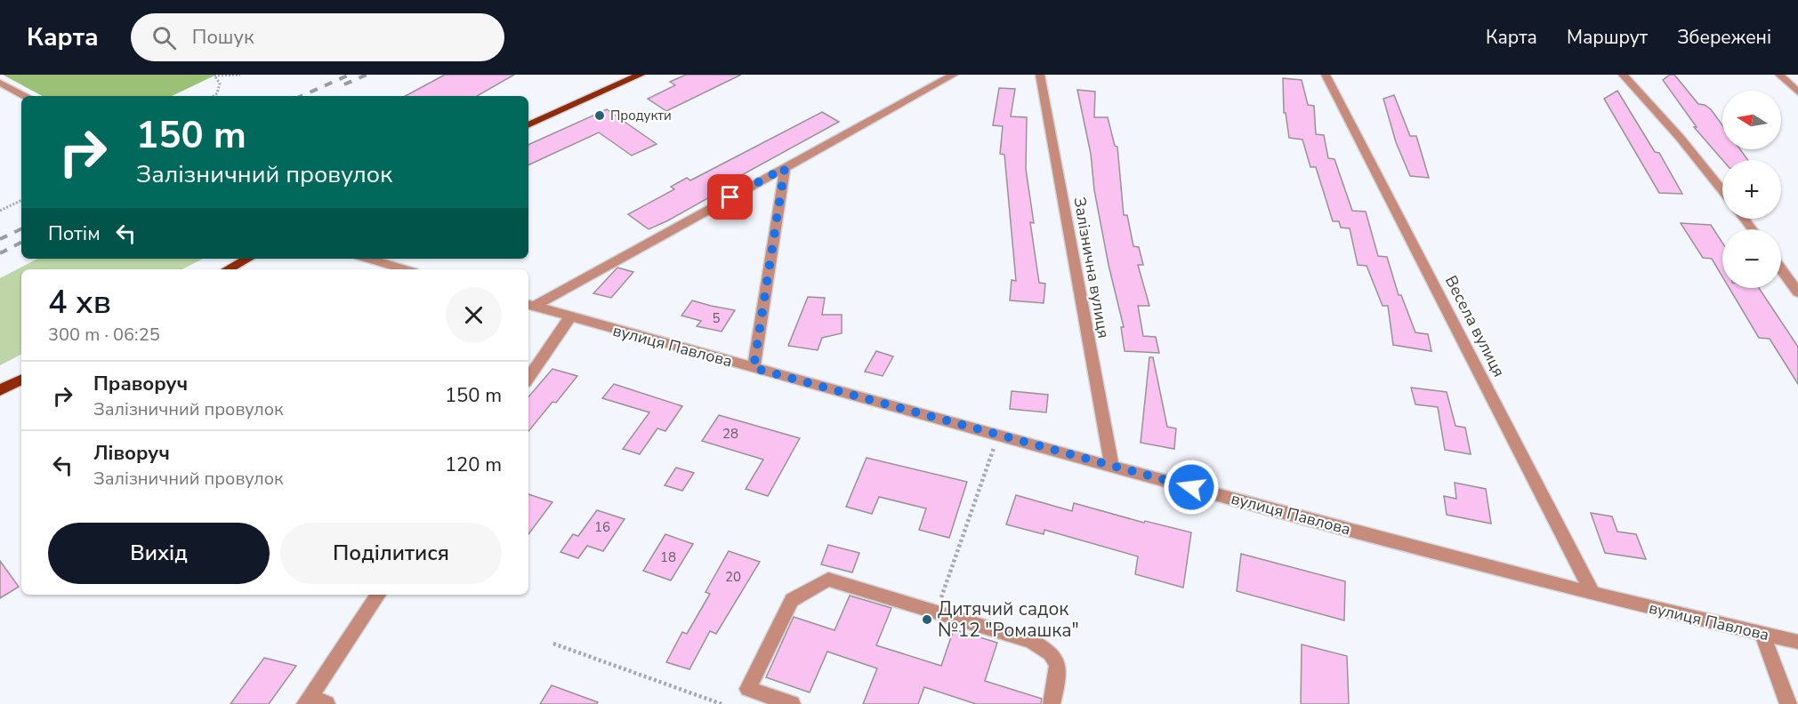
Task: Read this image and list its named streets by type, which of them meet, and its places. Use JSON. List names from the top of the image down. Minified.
{"streets":{"street":["Залізнична вулиця","Весела вулиця","вулиця Павлова"]},"crossings":[["Залізнична вулиця","вулиця Павлова"],["Весела вулиця","вулиця Павлова"]],"places":["Продукти","Дитячий садок №12 \"Ромашка\""],"house_numbers":["5","28","16","18","20"],"north":"left","page":{"header":"Карта","search":"Пошук","nav":["Карта","Маршрут","Збережені"],"map_buttons":["+","−"],"turn":["150 m","Залізничний провулок"],"then":"Потім","heading":["4 хв","300 m · 06:25"],"list":[{"name":"Праворуч","note":"Залізничний провулок","value":"150 m"},{"name":"Ліворуч","note":"Залізничний провулок","value":"120 m"}],"buttons":["Вихід","Поділитися"]}}
